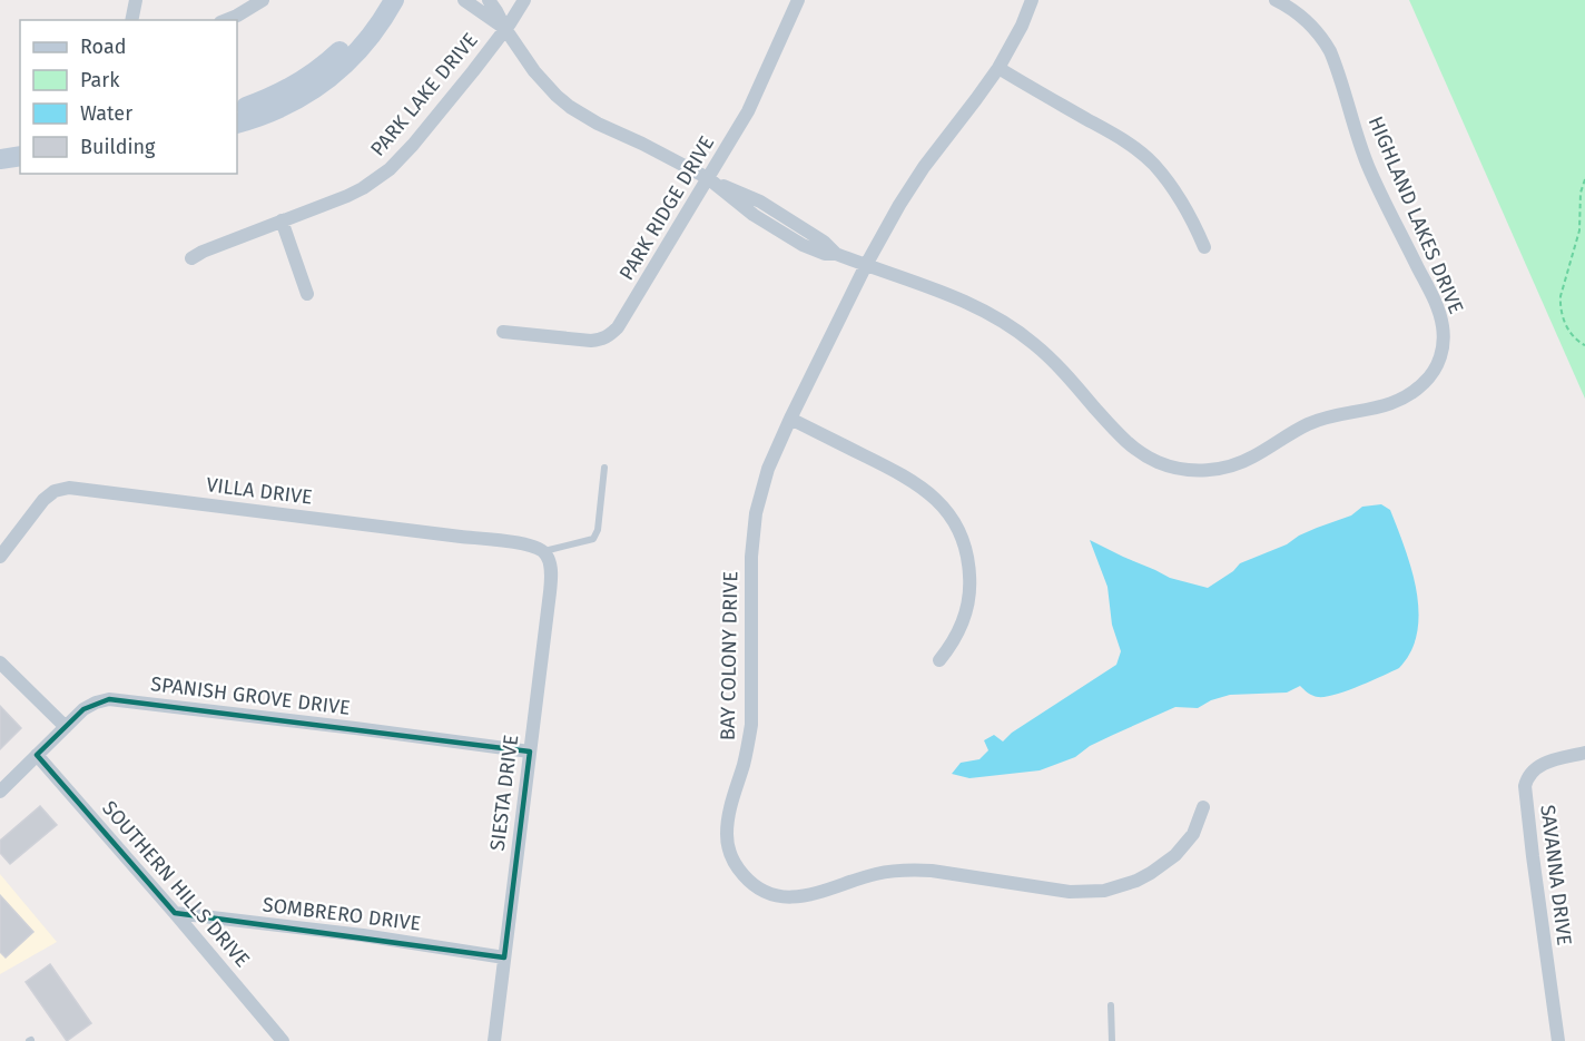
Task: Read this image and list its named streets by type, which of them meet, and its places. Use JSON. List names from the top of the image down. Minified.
{"streets":{"street":["PARK LAKE DRIVE","PARK RIDGE DRIVE","HIGHLAND LAKES DRIVE","VILLA DRIVE","BAY COLONY DRIVE","SPANISH GROVE DRIVE","SIESTA DRIVE","SAVANNA DRIVE","SOUTHERN HILLS DRIVE","SOMBRERO DRIVE"]},"crossings":[["PARK LAKE DRIVE","HIGHLAND LAKES DRIVE"],["PARK RIDGE DRIVE","HIGHLAND LAKES DRIVE"],["HIGHLAND LAKES DRIVE","BAY COLONY DRIVE"],["VILLA DRIVE","SIESTA DRIVE"],["SPANISH GROVE DRIVE","SIESTA DRIVE"],["SPANISH GROVE DRIVE","SOUTHERN HILLS DRIVE"],["SIESTA DRIVE","SOMBRERO DRIVE"],["SOUTHERN HILLS DRIVE","SOMBRERO DRIVE"]],"legend":["Road","Park","Water","Building"]}
